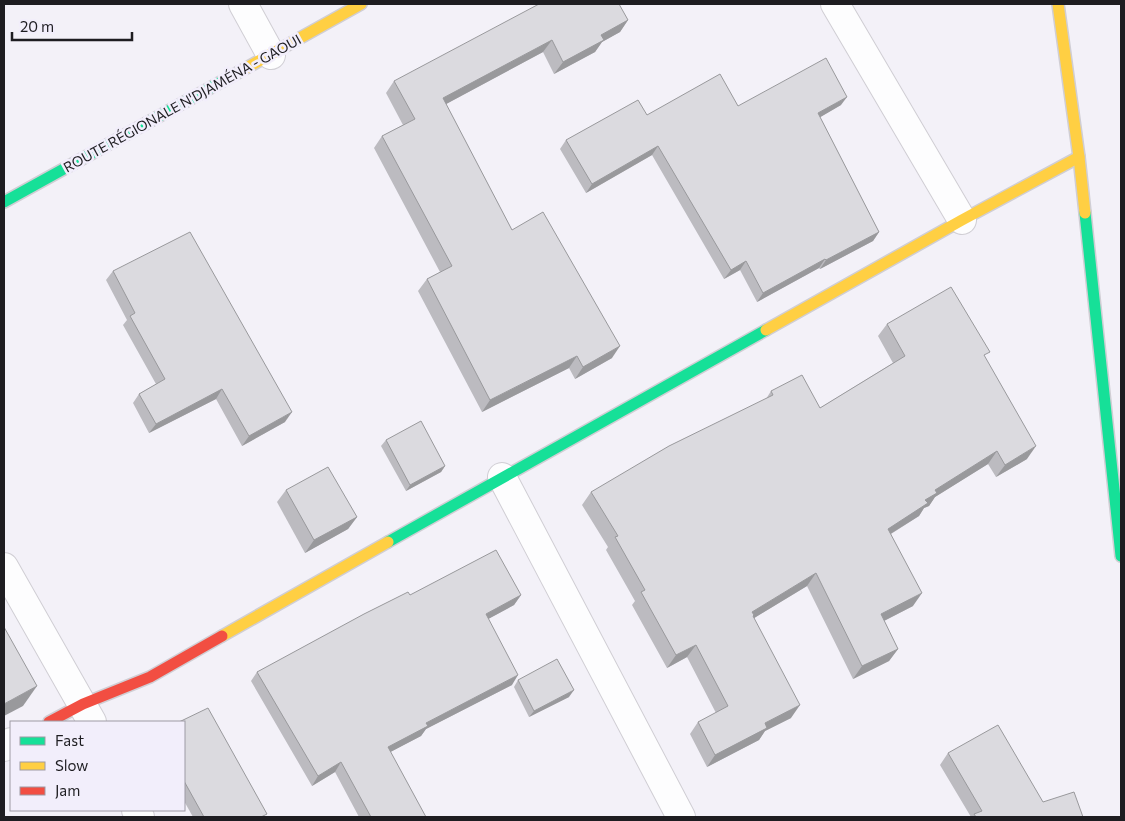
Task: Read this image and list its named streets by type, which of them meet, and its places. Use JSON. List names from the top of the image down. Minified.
{"streets":{"street":["ROUTE RÉGIONALE N'DJAMÉNA - GAOUI"]},"legend":["Fast","Slow","Jam"],"scale_bar":"20 m"}
